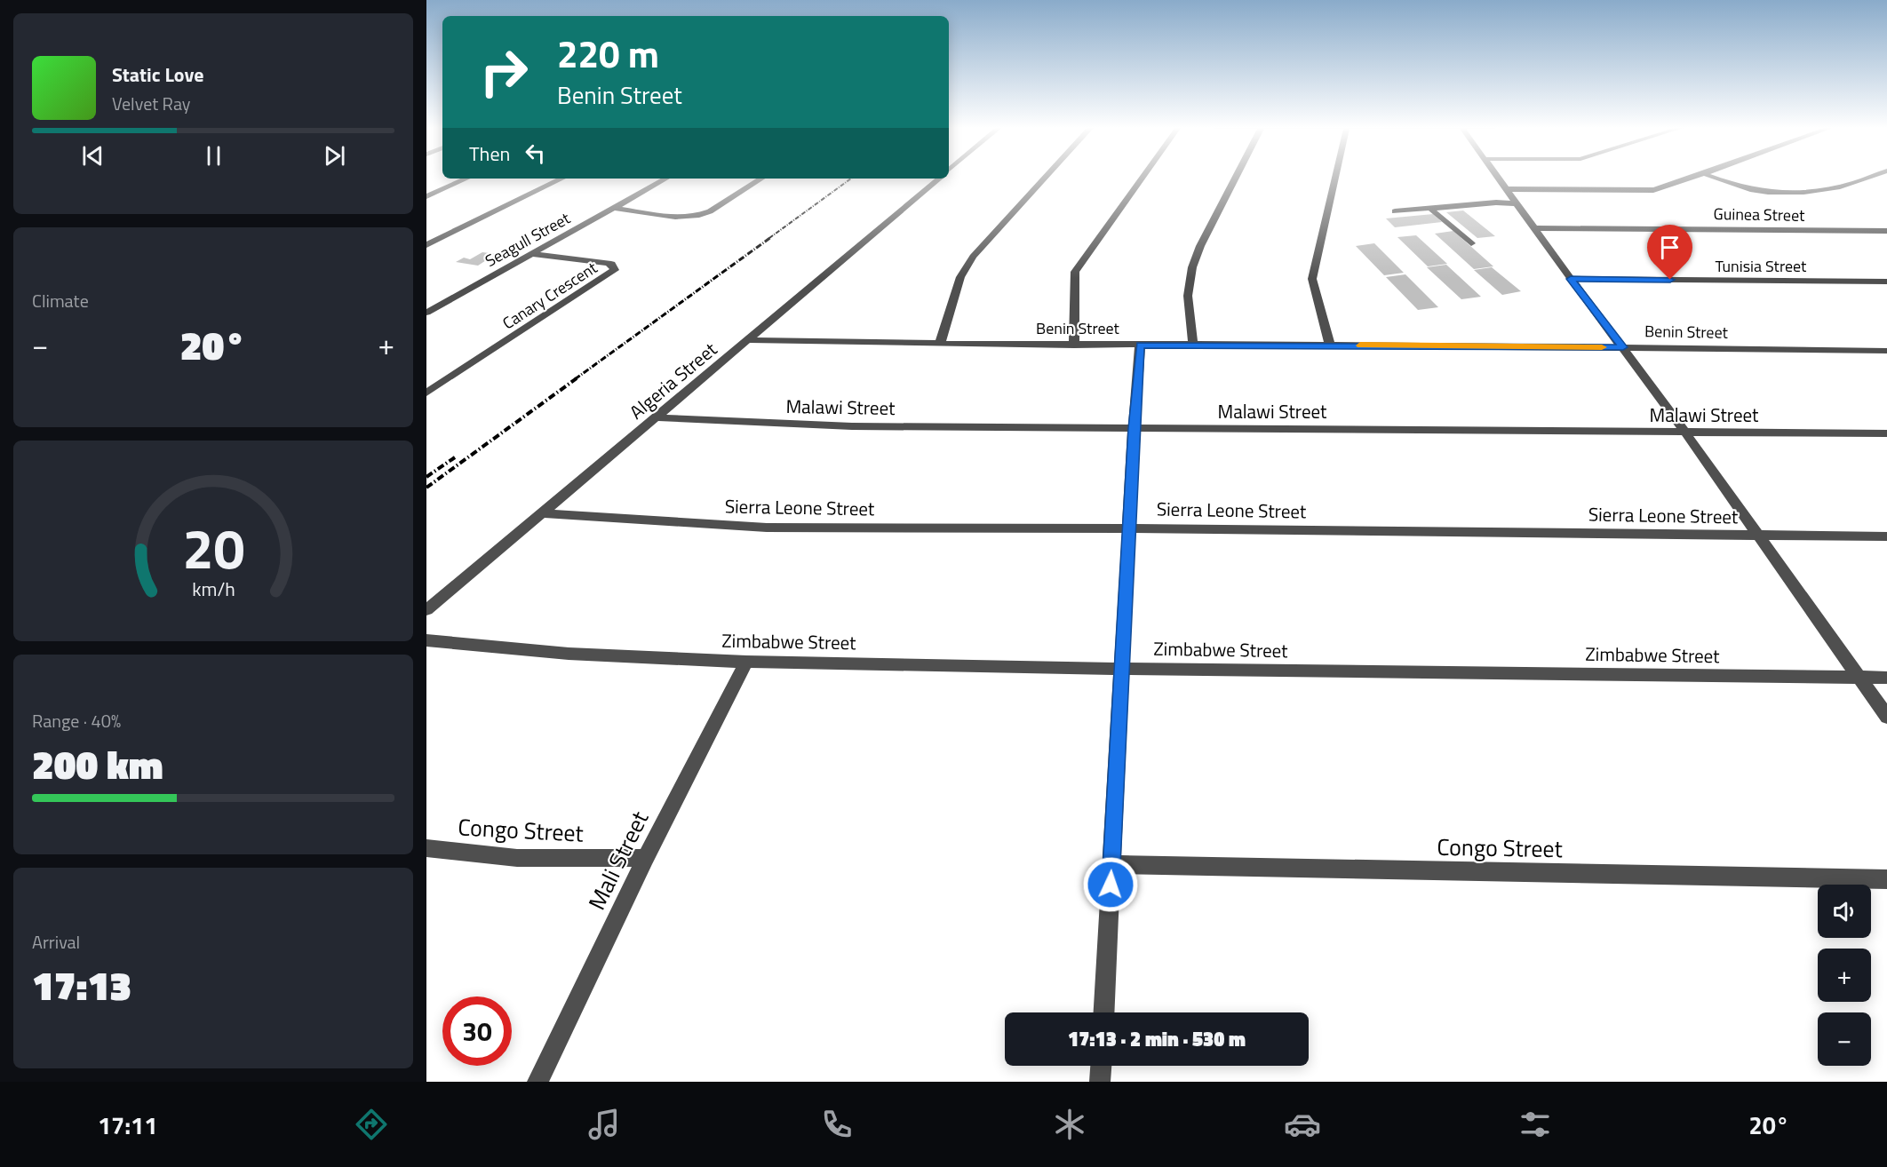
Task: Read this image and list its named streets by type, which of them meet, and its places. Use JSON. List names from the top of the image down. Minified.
{"streets":{"street":["Guinea Street","Seagull Street","Tunisia Street","Canary Crescent","Benin Street","Algeria Street","Malawi Street","Sierra Leone Street","Zimbabwe Street","Congo Street","Mali Street"]},"crossings":[["Seagull Street","Canary Crescent"],["Benin Street","Algeria Street"],["Algeria Street","Malawi Street"],["Algeria Street","Sierra Leone Street"],["Zimbabwe Street","Mali Street"],["Congo Street","Mali Street"]],"page":{"turn":["220 m","Benin Street"],"song":["Static Love","Velvet Ray"],"then":"Then","tile":["Climate",["Range · 40%","200 km"],["Arrival","17:13"]],"heat":["−","20°","+"],"map_buttons":["+","−"],"limit":"30","trip":"17:13 · 2 min · 530 m","tabs":["17:11","20°"],"gauge":["20","km/h"]}}
